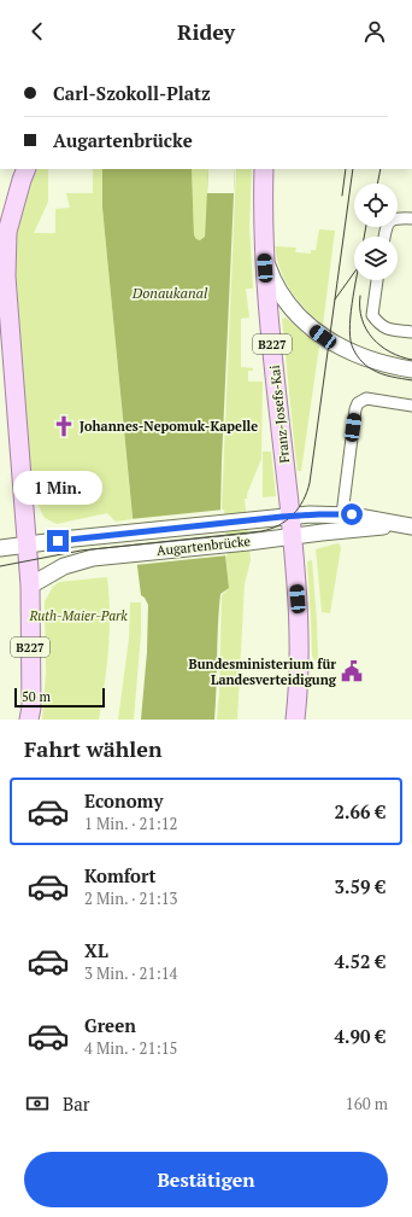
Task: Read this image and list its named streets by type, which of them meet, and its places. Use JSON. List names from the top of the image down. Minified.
{"streets":{"main road":["B227","Franz-Josefs-Kai","Augartenbrücke"]},"crossings":[["B227","Franz-Josefs-Kai"],["B227","Augartenbrücke"],["Franz-Josefs-Kai","Augartenbrücke"]],"water":["Donaukanal"],"parks":["Ruth-Maier-Park"],"places":{"church":["Johannes-Nepomuk-Kapelle"],"public building":["Bundesministerium für Landesverteidigung"]},"scale_bar":"50 m","page":{"header":"Ridey","banner":["Carl-Szokoll-Platz","Augartenbrücke"],"bubble":"1 Min.","scale":"50 m","heading":"Fahrt wählen","list":[{"name":"Economy","note":"1 Min. · 21:12","value":"2.66 €"},{"name":"Komfort","note":"2 Min. · 21:13","value":"3.59 €"},{"name":"XL","note":"3 Min. · 21:14","value":"4.52 €"},{"name":"Green","note":"4 Min. · 21:15","value":"4.90 €"}],"pay":["Bar","160 m"],"buttons":"Bestätigen"}}
